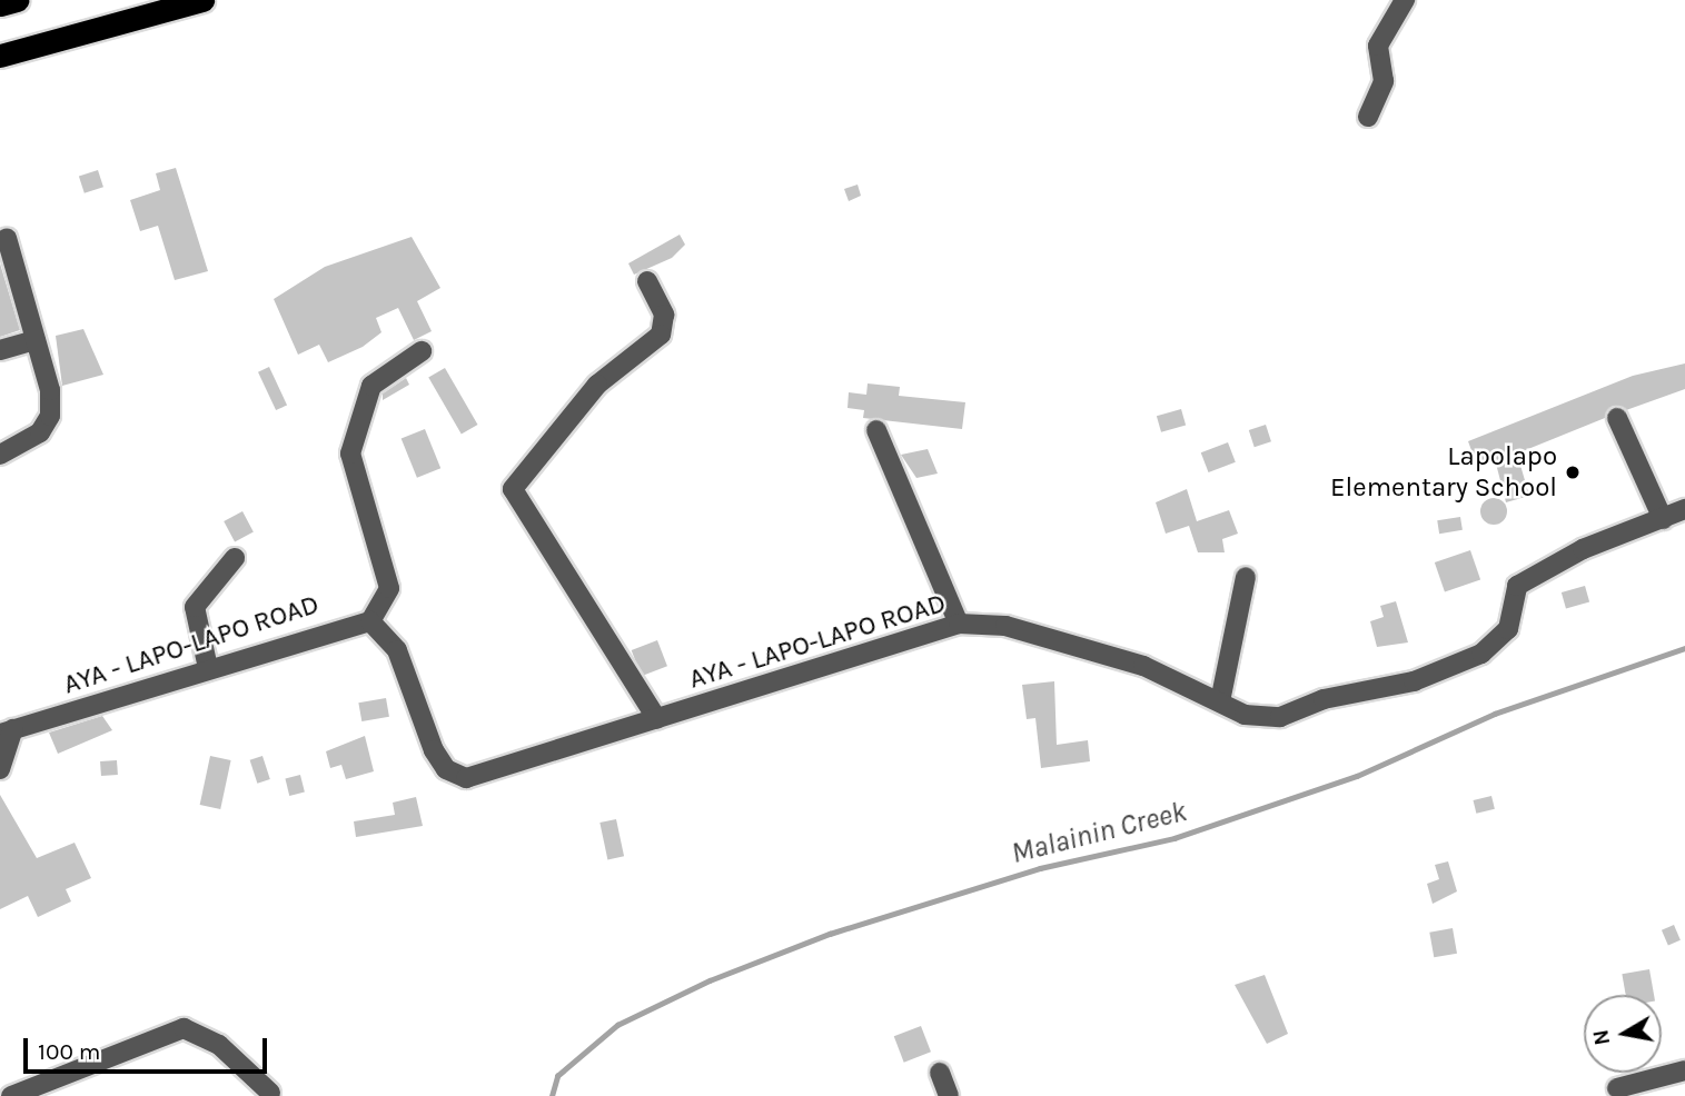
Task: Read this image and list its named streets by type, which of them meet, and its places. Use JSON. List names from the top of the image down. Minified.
{"streets":{"street":["AYA - LAPO-LAPO ROAD"]},"water":["Malainin Creek"],"places":["Lapolapo Elementary School"],"scale_bar":"100 m","north":"left"}
